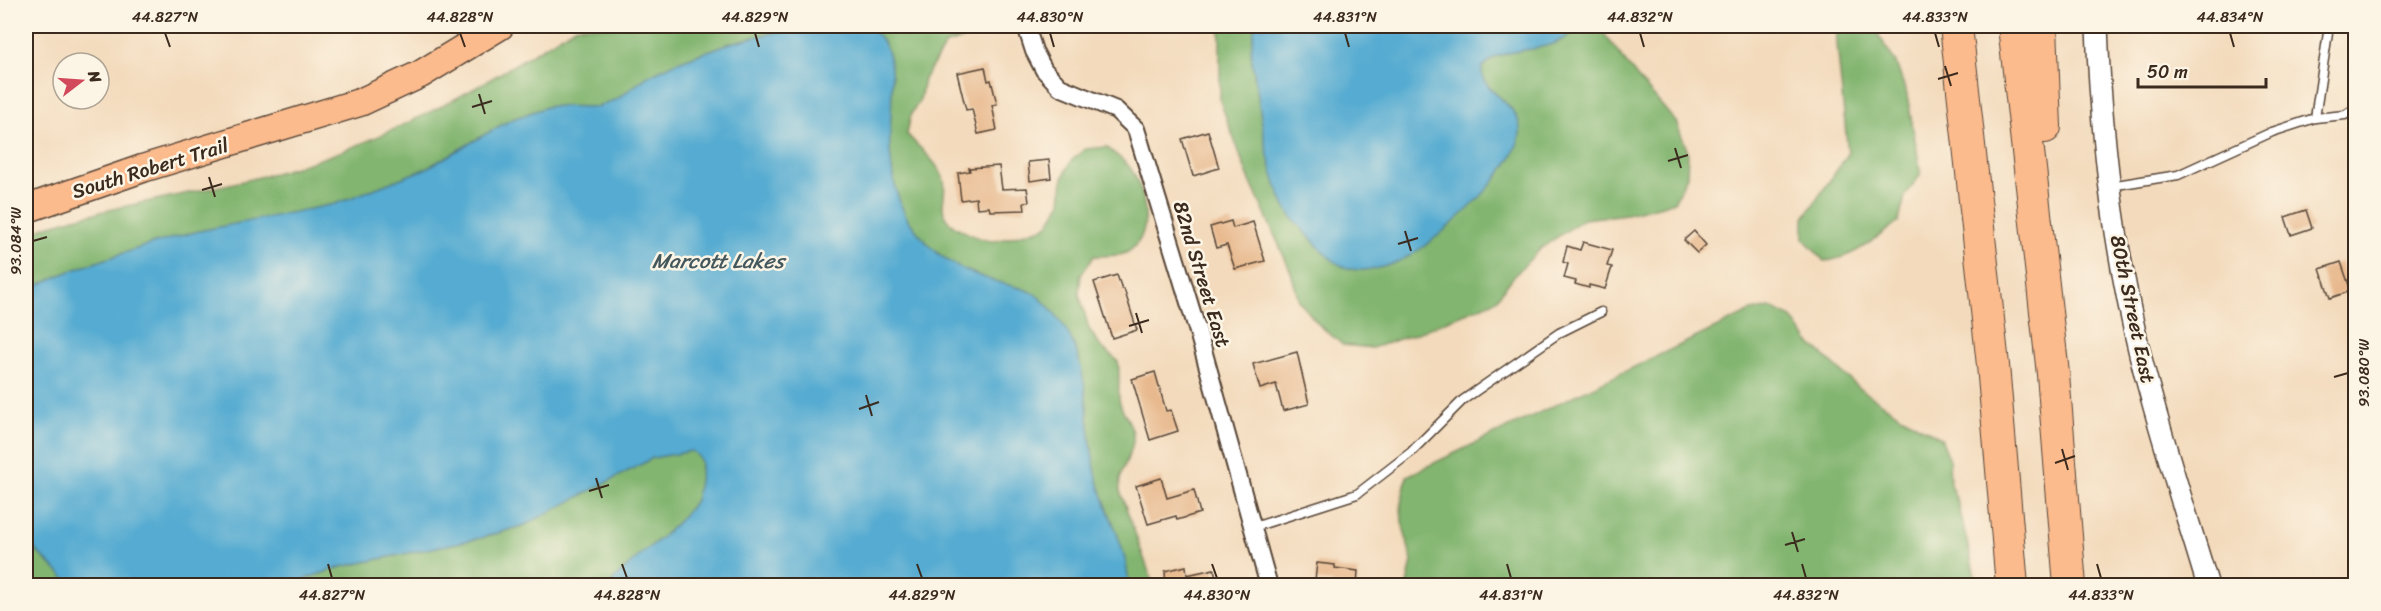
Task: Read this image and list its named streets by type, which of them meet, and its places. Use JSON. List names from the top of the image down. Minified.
{"streets":{"main road":["South Robert Trail"],"street":["82nd Street East","80th Street East"]},"water":["Marcott Lakes"],"scale_bar":"50 m","north":"right","coordinates":["44.827°N","44.828°N","44.829°N","44.830°N","44.831°N","44.832°N","44.833°N","44.834°N","93.084°W","93.080°W"]}
